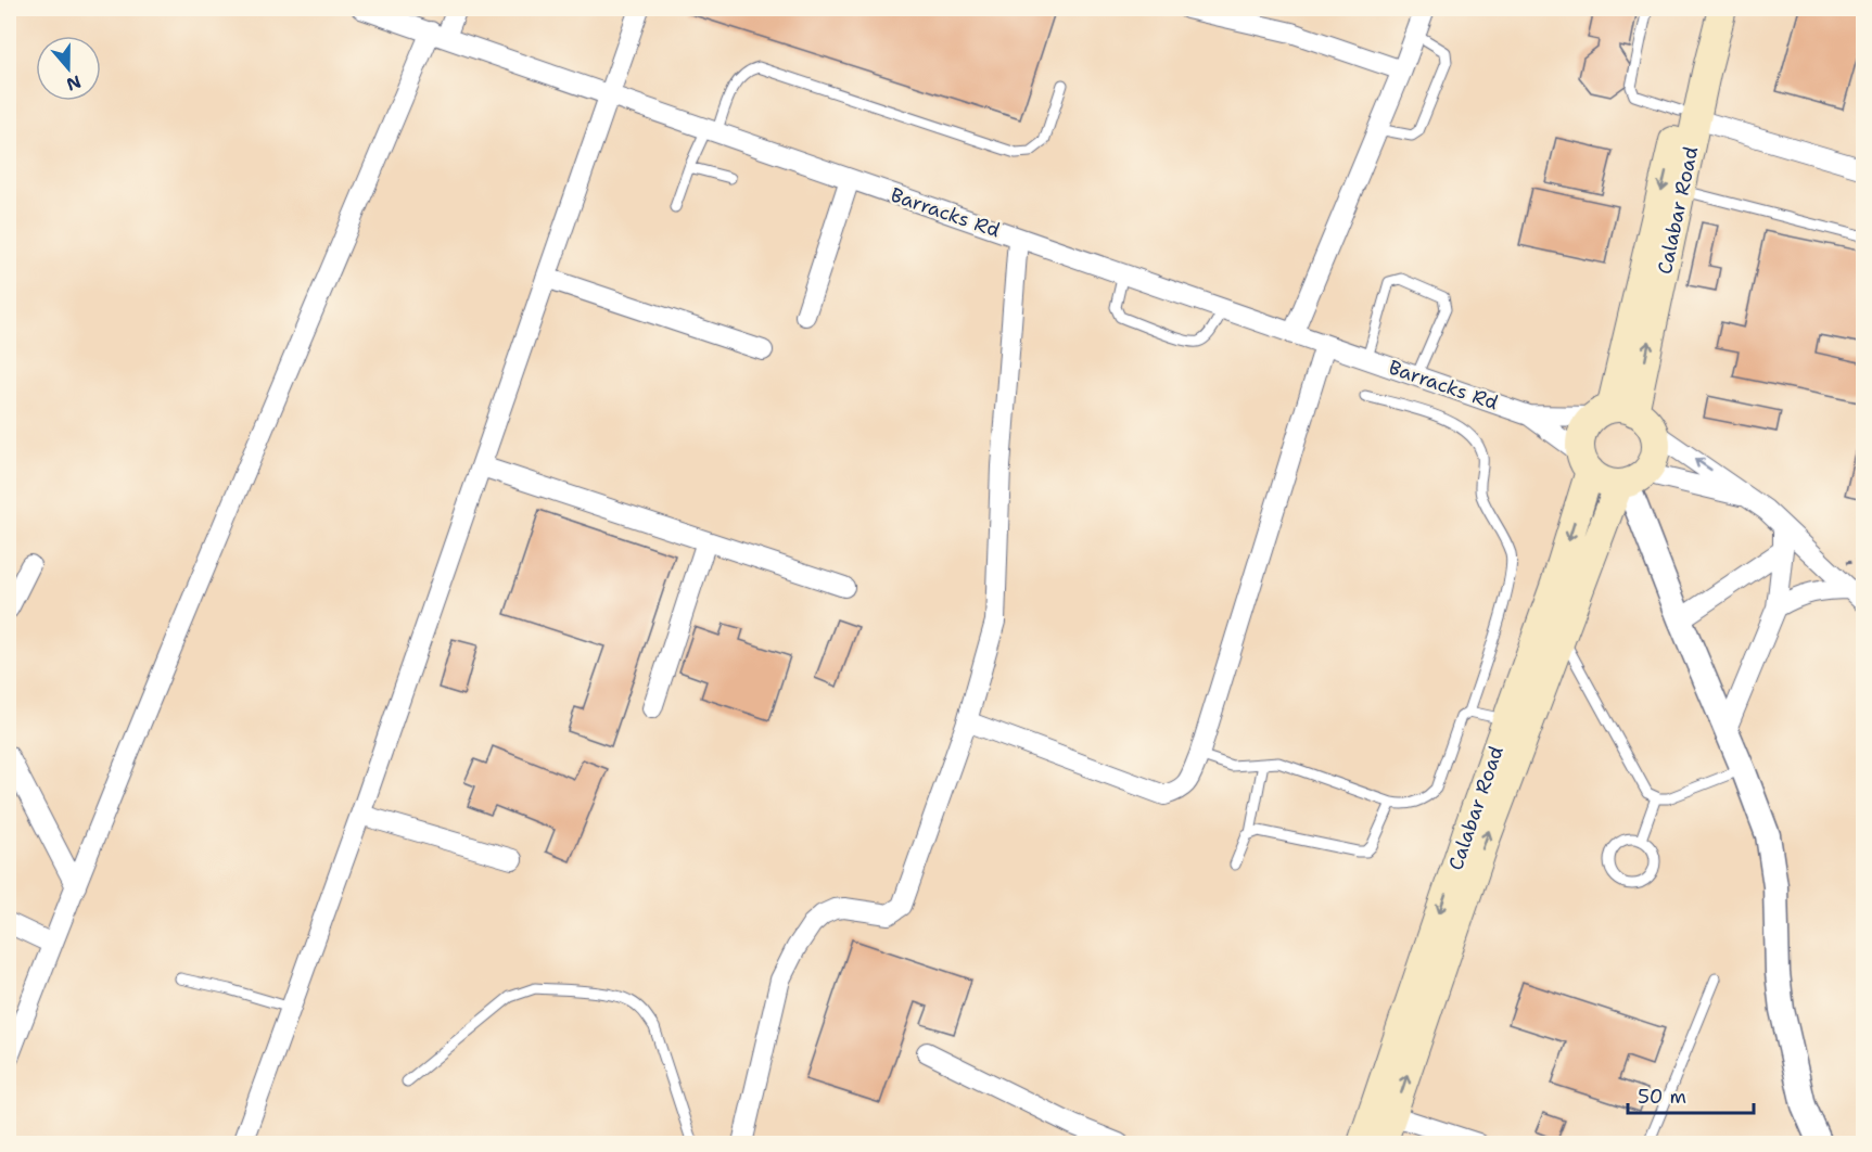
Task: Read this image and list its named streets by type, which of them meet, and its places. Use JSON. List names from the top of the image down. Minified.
{"streets":{"main road":["Calabar Road"],"street":["Barracks Rd"]},"crossings":[["Calabar Road","Barracks Rd"]],"scale_bar":"50 m","north":"bottom"}
